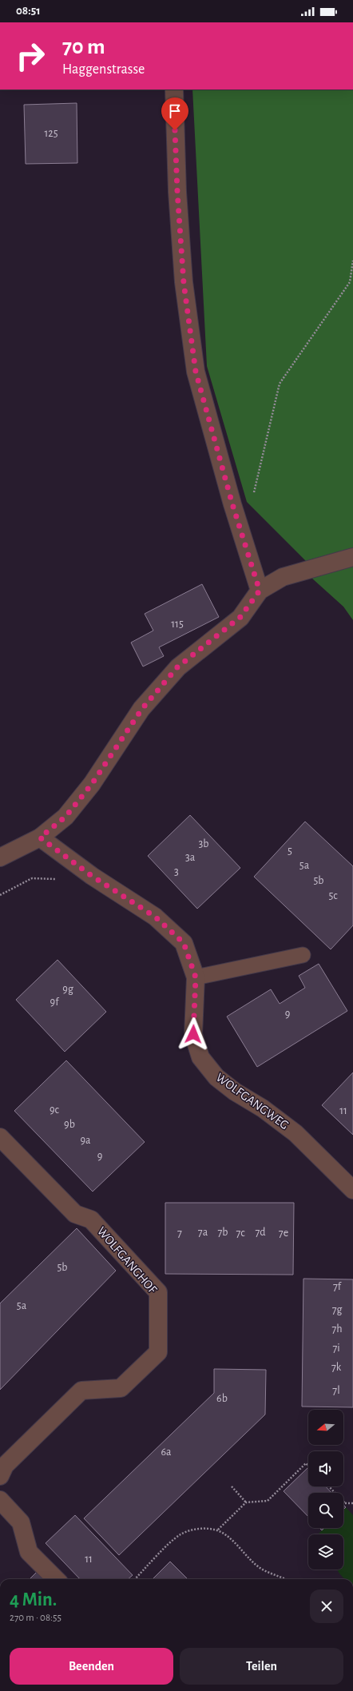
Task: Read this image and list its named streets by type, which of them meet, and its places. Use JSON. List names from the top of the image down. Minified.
{"streets":{"street":["WOLFGANGWEG","WOLFGANGHOF"]},"house_numbers":["125","115","3b","5","3a","5a","3","5b","5c","9g","9f","9","9c","11","9b","9a","9","7a","7b","7d","7","7c","7e","5b","7f","5a","7g","7h","7i","7k","7l","6b","6a","11"],"north":"left","page":{"status":"08:51","turn":["70 m","Haggenstrasse"],"heading":["4 Min.","270 m · 08:55"],"buttons":["Beenden","Teilen"]}}
